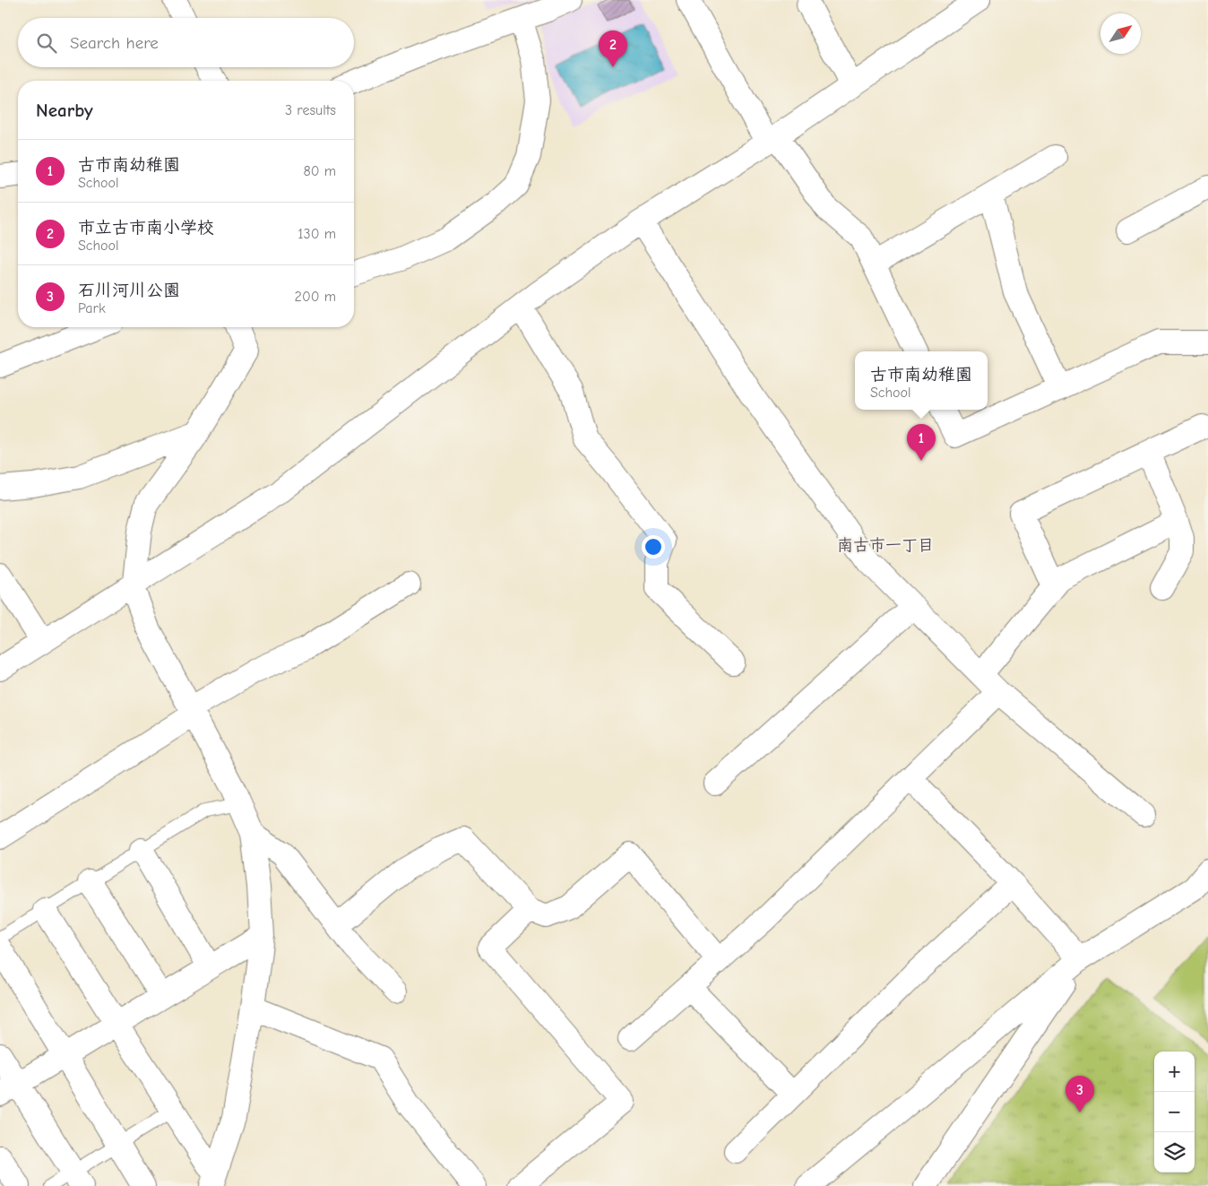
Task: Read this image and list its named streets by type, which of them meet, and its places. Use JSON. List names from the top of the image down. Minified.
{"districts":["南古市一丁目"],"north":"top right","page":{"search":"Search here","pins":["2","1","3"],"heading":["Nearby","3 results"],"list":[{"mark":"1","name":"古市南幼稚園","note":"School","value":"80 m"},{"mark":"2","name":"市立古市南小学校","note":"School","value":"130 m"},{"mark":"3","name":"石川河川公園","note":"Park","value":"200 m"}],"popup":["古市南幼稚園","School"],"map_buttons":["+","−"]}}
